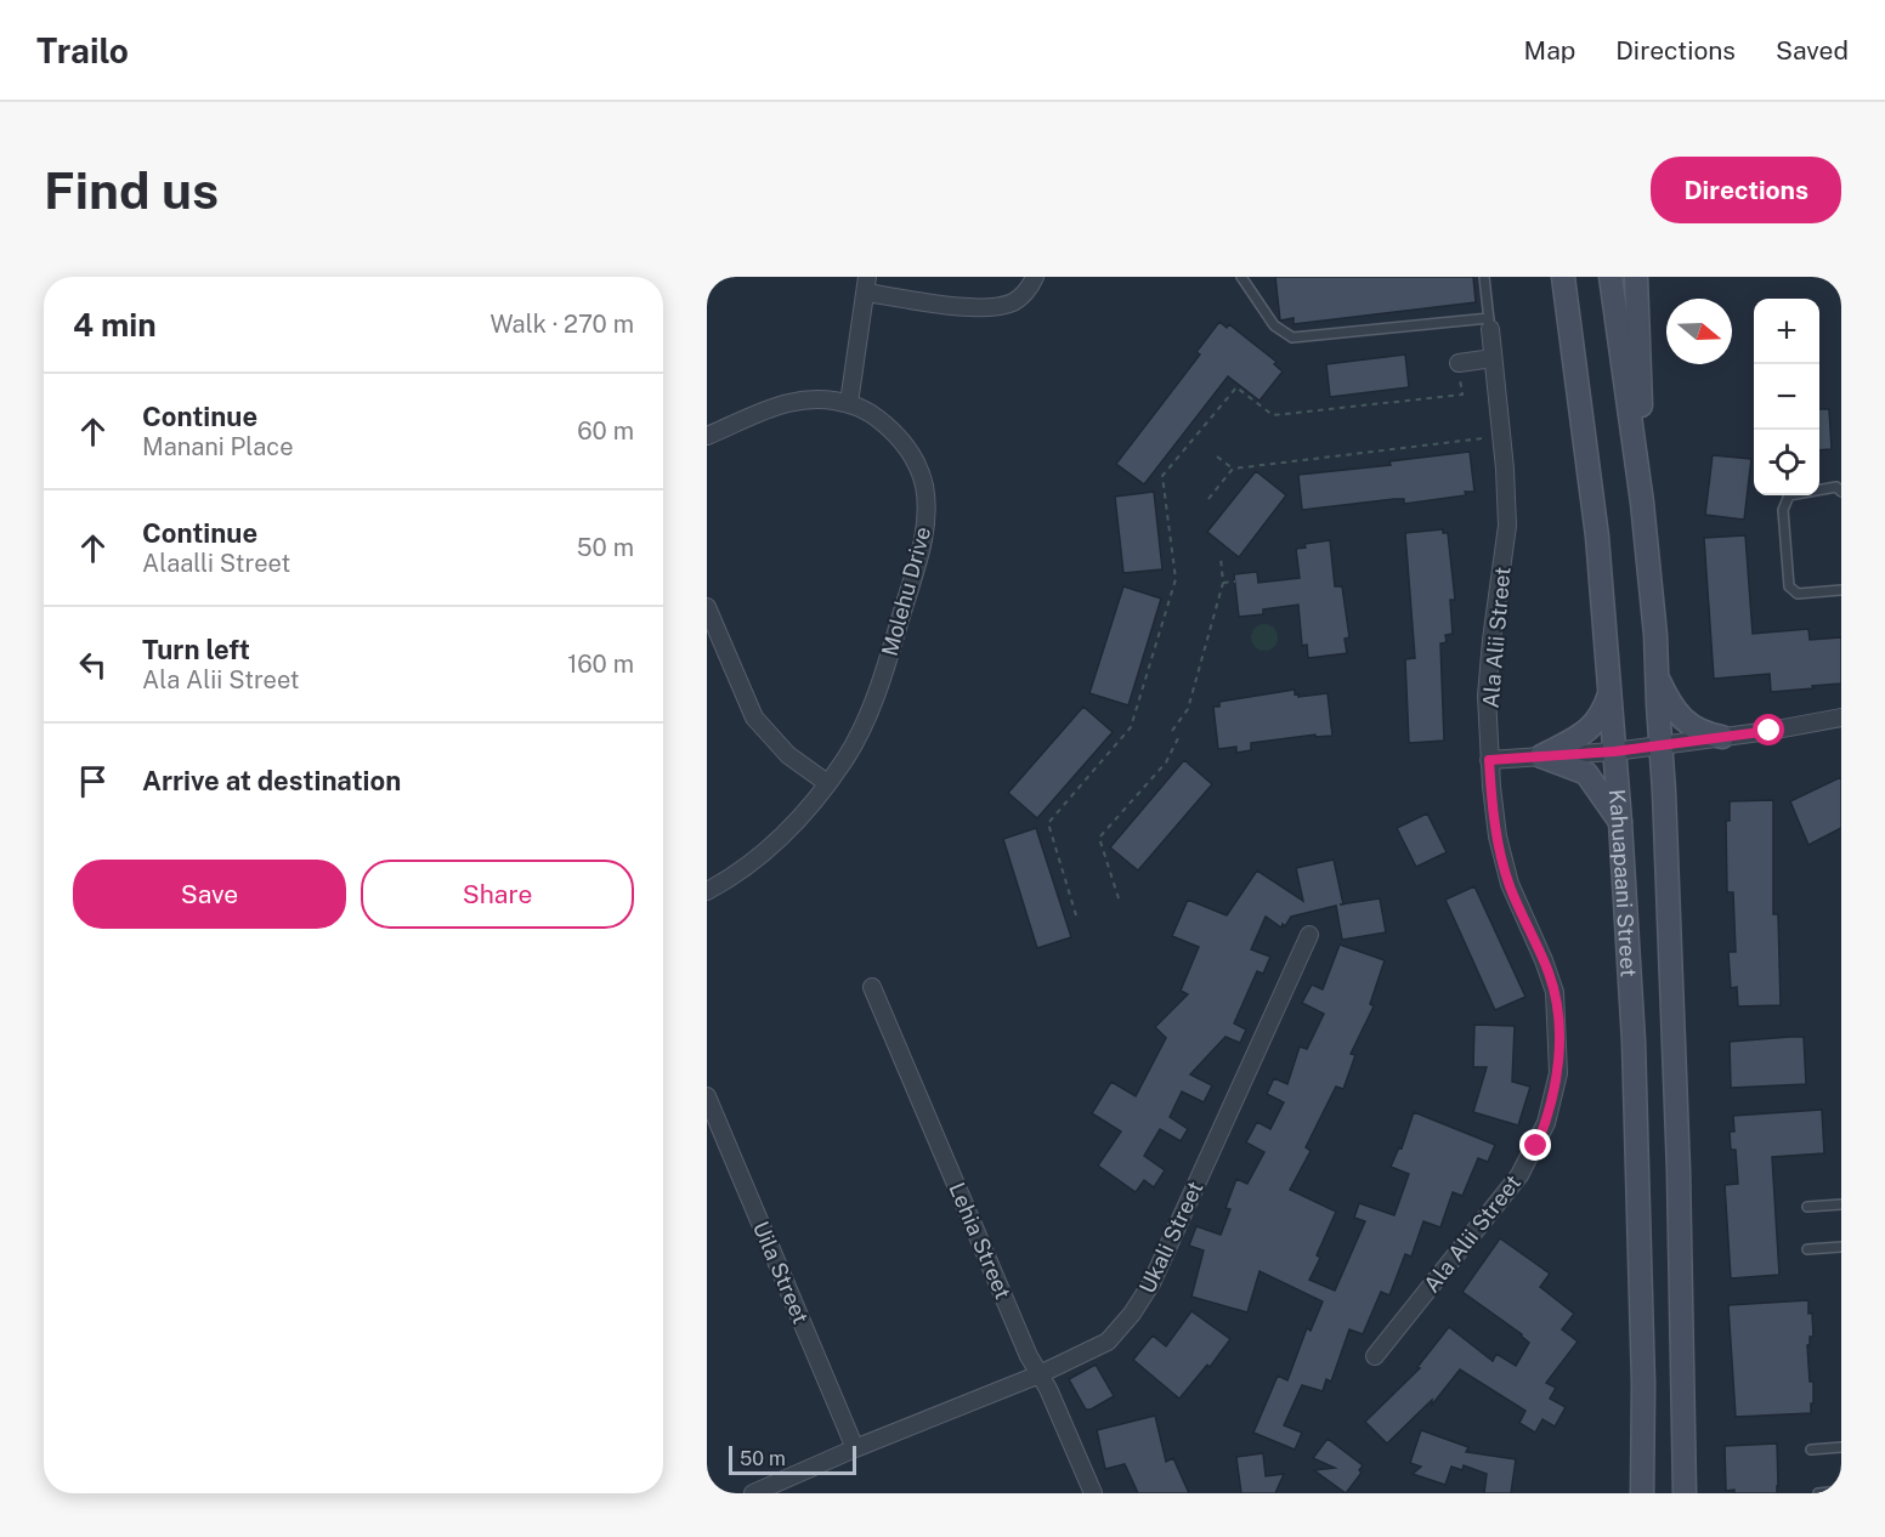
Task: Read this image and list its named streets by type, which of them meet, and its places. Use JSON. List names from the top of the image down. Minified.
{"streets":{"main road":["Kahuapaani Street"],"street":["Molehu Drive","Ala Alii Street","Ukali Street","Lehia Street","Uila Street"]},"crossings":[["Ukali Street","Lehia Street"],["Ukali Street","Uila Street"]],"scale_bar":"50 m","north":"right","page":{"header":"Trailo","nav":["Map","Directions","Saved"],"buttons":["Directions",["Save","Share"]],"title":"Find us","heading":["4 min","Walk · 270 m"],"map_buttons":["+","−"],"list":[["Continue","Manani Place","60 m"],["Continue","Alaalli Street","50 m"],["Turn left","Ala Alii Street","160 m"],"Arrive at destination"],"scale":"50 m"}}
